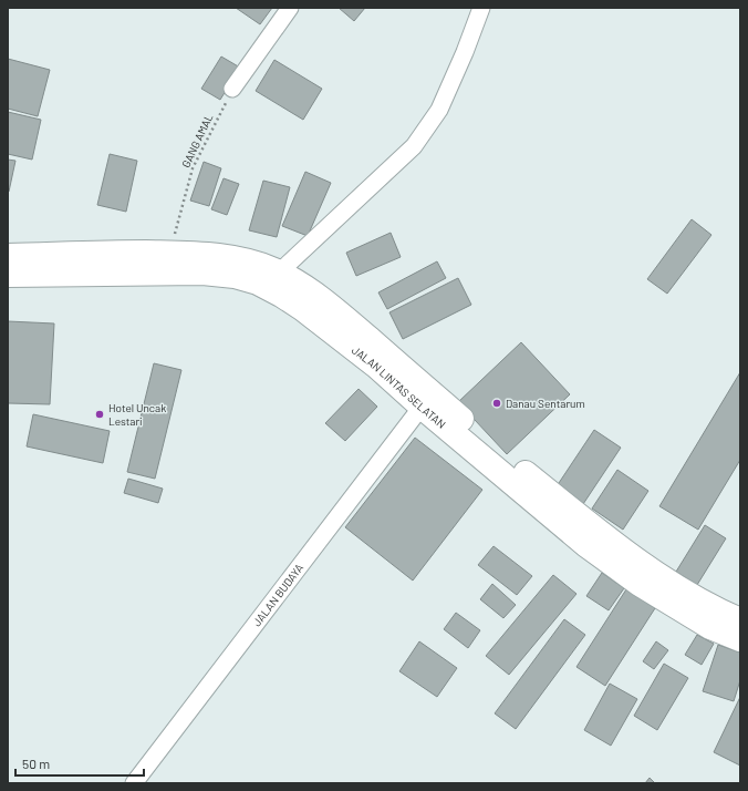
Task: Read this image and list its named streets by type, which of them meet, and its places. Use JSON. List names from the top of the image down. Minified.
{"streets":{"highway":["JALAN LINTAS SELATAN"],"street":["JALAN BUDAYA"],"path":["GANG AMAL"]},"crossings":[["GANG AMAL","JALAN LINTAS SELATAN"],["JALAN LINTAS SELATAN","JALAN BUDAYA"]],"places":["Danau Sentarum","Hotel Uncak Lestari"],"scale_bar":"50 m"}
